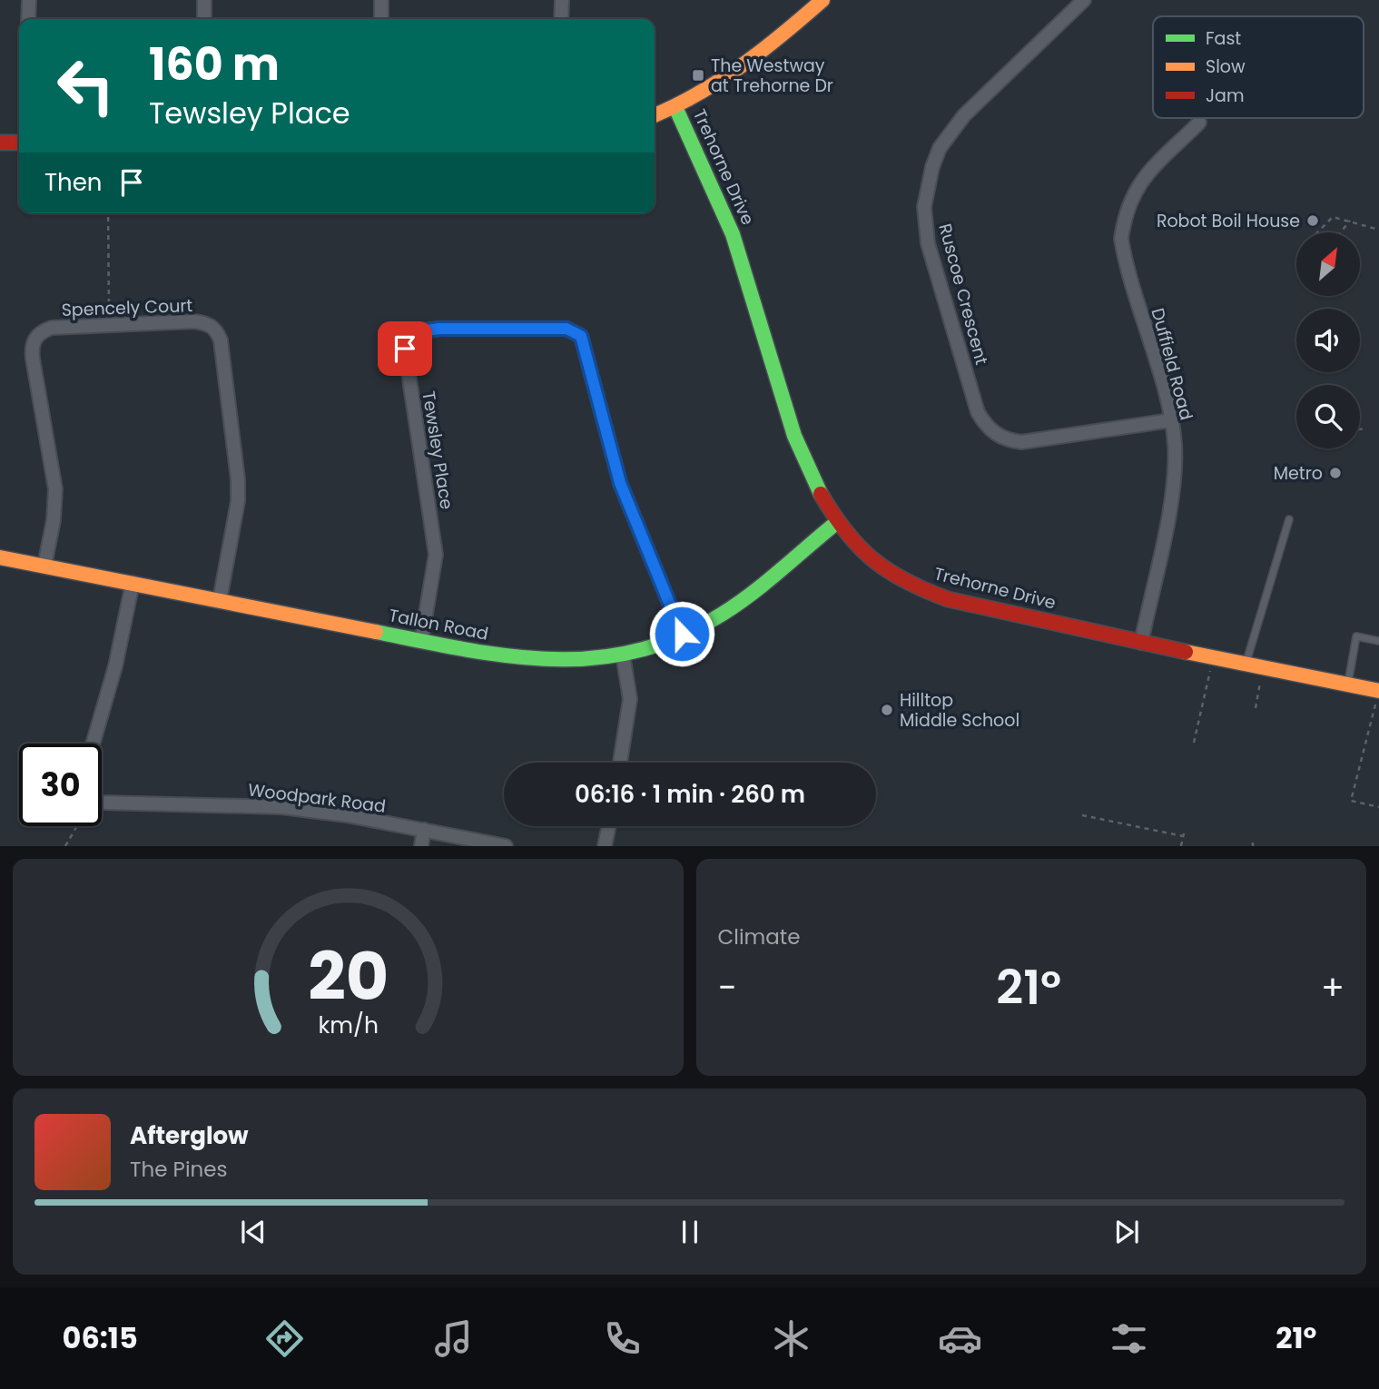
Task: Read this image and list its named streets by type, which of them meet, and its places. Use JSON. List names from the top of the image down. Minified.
{"streets":{"street":["Trehorne Drive","Ruscoe Crescent","Spencely Court","Duffield Road","Tewsley Place","Tallon Road","Woodpark Road"]},"crossings":[["Trehorne Drive","Duffield Road"],["Trehorne Drive","Tallon Road"],["Ruscoe Crescent","Duffield Road"],["Spencely Court","Tallon Road"],["Tewsley Place","Tallon Road"]],"places":{"transit":["The Westway at Trehorne Dr"],"other":["Robot Boil House","Metro","Hilltop Middle School"]},"legend":["Fast","Slow","Jam"],"north":"top right","page":{"turn":["160 m","Tewsley Place"],"then":"Then","limit":"30","trip":"06:16 · 1 min · 260 m","tile":"Climate","heat":["−","21°","+"],"song":["Afterglow","The Pines"],"tabs":["06:15","21°"],"gauge":["20","km/h"]}}
